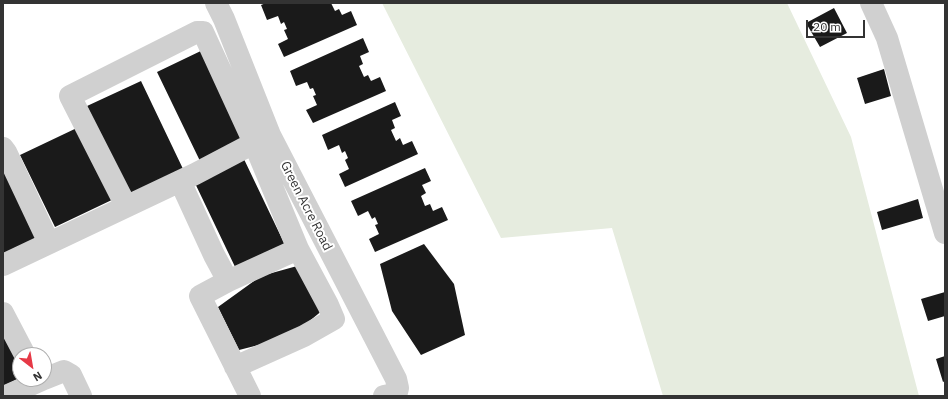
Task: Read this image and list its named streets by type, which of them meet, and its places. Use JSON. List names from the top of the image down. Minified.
{"streets":{"street":["Green Acre Road"]},"scale_bar":"20 m","north":"bottom right"}
